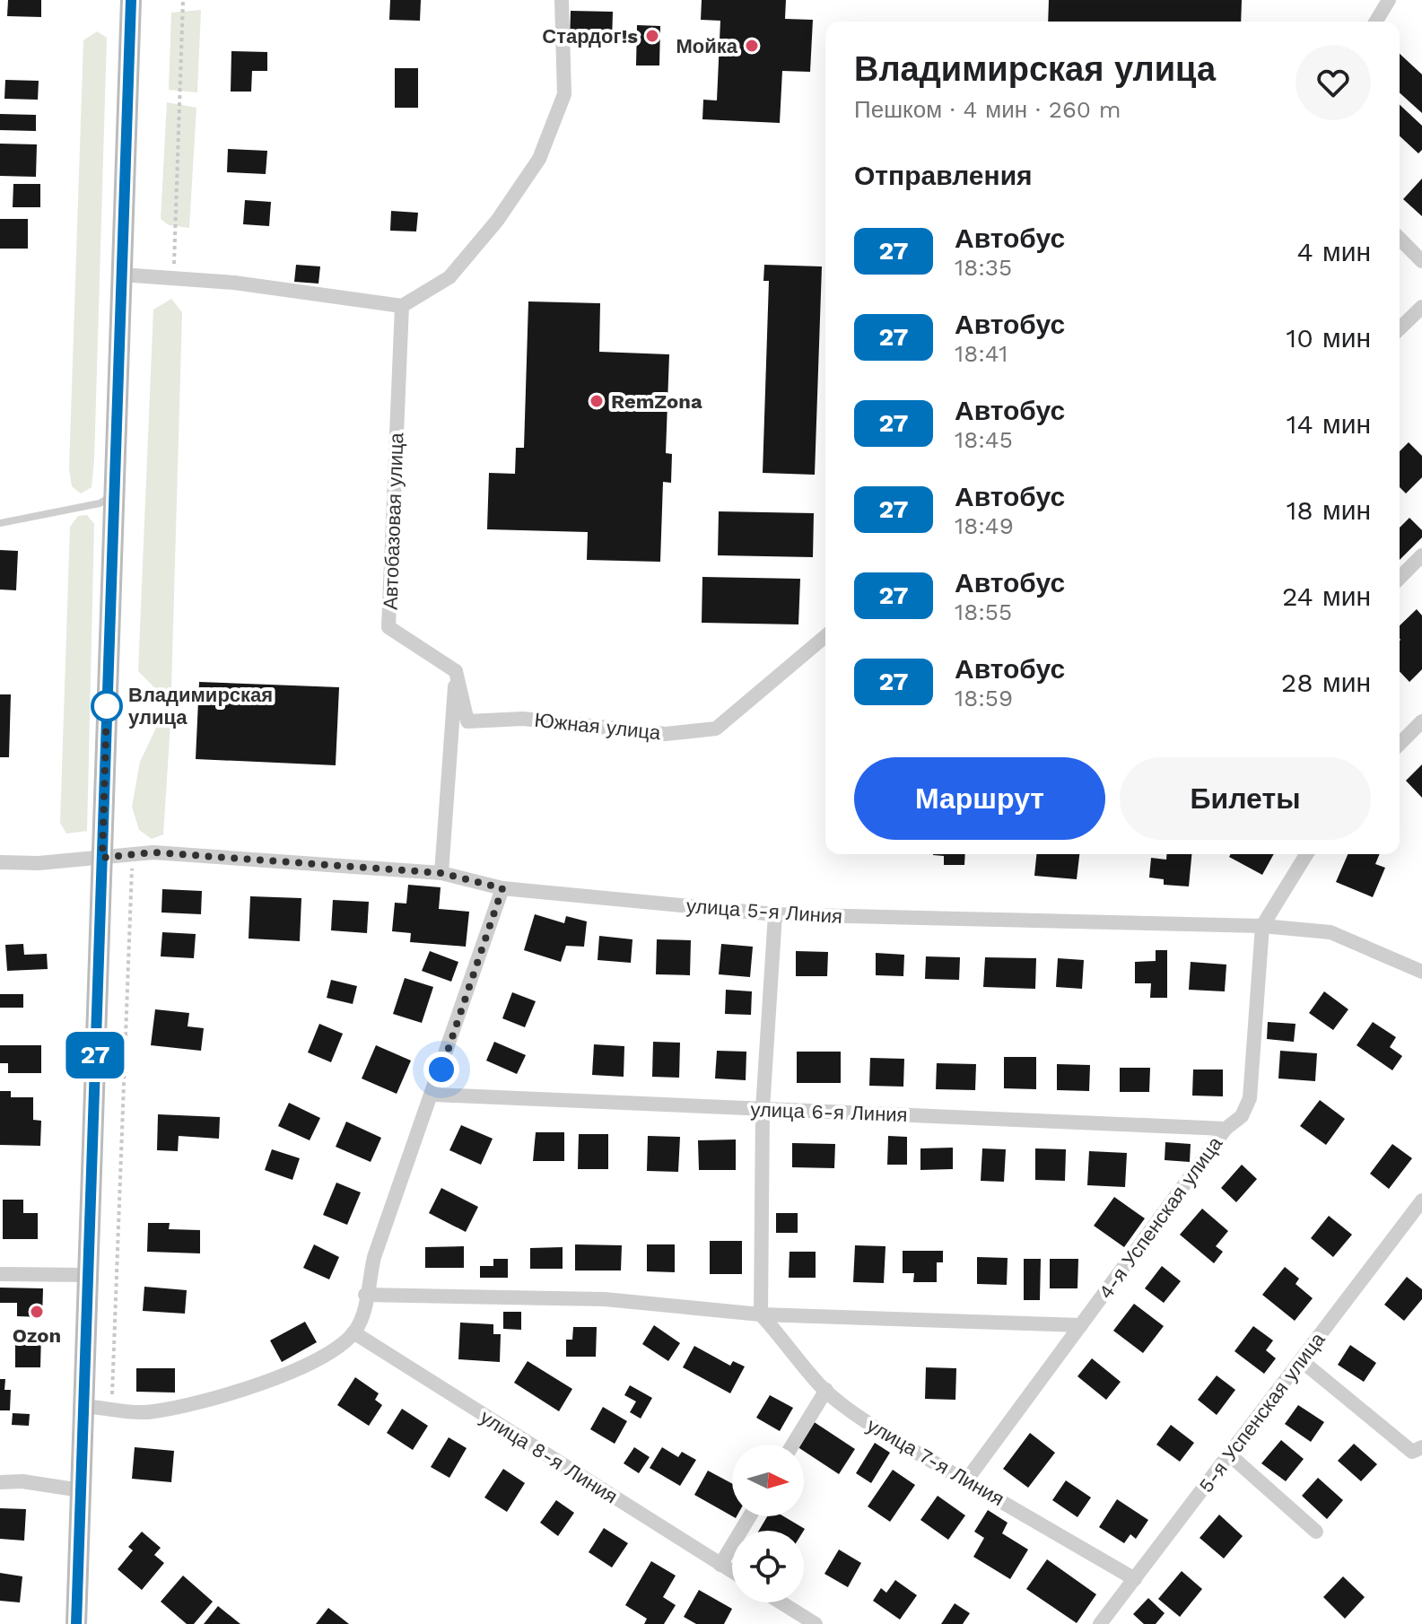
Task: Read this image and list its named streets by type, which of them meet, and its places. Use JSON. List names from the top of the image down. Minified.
{"streets":{"street":["Автобазовая улица","Южная улица","улица 5-я Линия","улица 6-я Линия","4-я Успенская улица","5-я Успенская улица","улица 8-я Линия","улица 7-я Линия"]},"crossings":[["Автобазовая улица","Южная улица"],["улица 5-я Линия","4-я Успенская улица"],["улица 6-я Линия","4-я Успенская улица"],["4-я Успенская улица","улица 7-я Линия"],["5-я Успенская улица","улица 7-я Линия"]],"places":["Стардог!s","Мойка","RemZona","Владимирская улица","Ozon"],"lines":["bus line 27"],"north":"right","page":{"on_map":"27","heading":[["Владимирская улица","Пешком · 4 мин · 260 m"],"Отправления"],"list":[{"mark":"27","name":"Автобус","note":"18:35","value":"4 мин"},{"mark":"27","name":"Автобус","note":"18:41","value":"10 мин"},{"mark":"27","name":"Автобус","note":"18:45","value":"14 мин"},{"mark":"27","name":"Автобус","note":"18:49","value":"18 мин"},{"mark":"27","name":"Автобус","note":"18:55","value":"24 мин"},{"mark":"27","name":"Автобус","note":"18:59","value":"28 мин"}],"buttons":["Маршрут","Билеты"]}}
